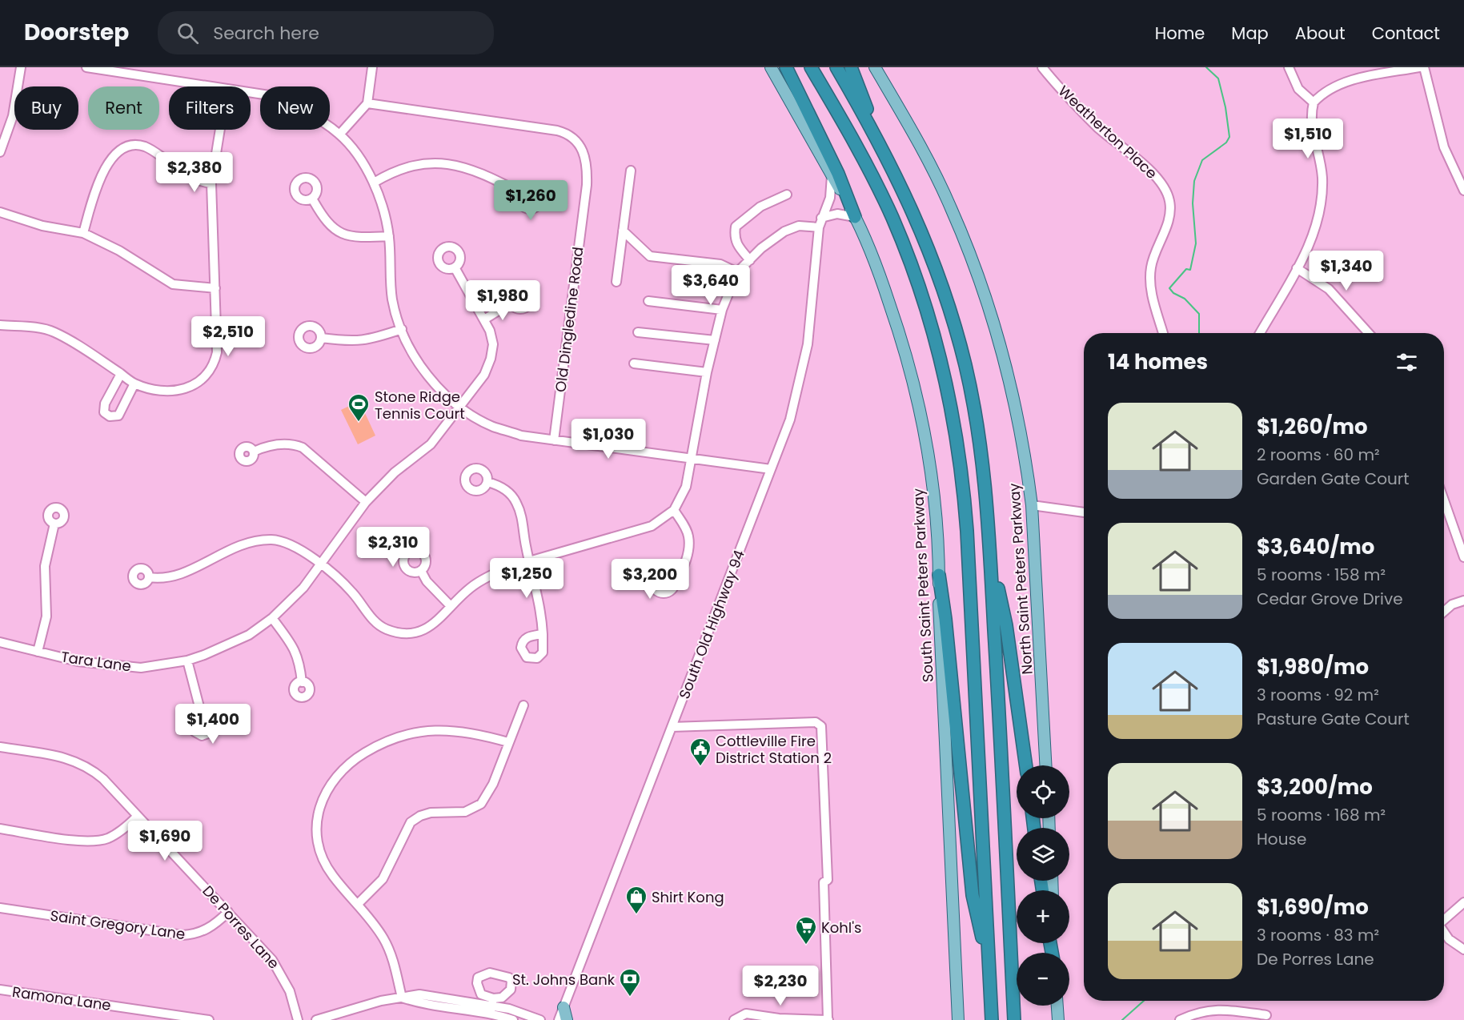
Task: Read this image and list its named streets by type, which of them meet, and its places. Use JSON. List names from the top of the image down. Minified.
{"streets":{"main road":["North Saint Peters Parkway","South Saint Peters Parkway"],"street":["Weatherton Place","Old Dingledine Road","South Old Highway 94","Tara Lane","Saint Gregory Lane","De Porres Lane","Ramona Lane"]},"crossings":[["South Saint Peters Parkway","South Old Highway 94"],["Saint Gregory Lane","De Porres Lane"]],"places":{"sports":["Stone Ridge Tennis Court"],"public building":["Cottleville Fire District Station 2"],"shop":["Shirt Kong"],"supermarket":["Kohl's"],"bank":["St. Johns Bank"]},"page":{"header":"Doorstep","search":"Search here","nav":["Home","Map","About","Contact"],"chip":["Buy","Rent","Filters","New"],"price":["$1,510","$2,380","$1,260","$1,340","$3,640","$1,980","$2,510","$1,030","$2,310","$1,250","$3,200","$1,400","$1,690","$2,230"],"heading":"14 homes","list":[{"name":"$1,260/mo","note":"2 rooms · 60 m² · Garden Gate Court"},{"name":"$3,640/mo","note":"5 rooms · 158 m² · Cedar Grove Drive"},{"name":"$1,980/mo","note":"3 rooms · 92 m² · Pasture Gate Court"},{"name":"$3,200/mo","note":"5 rooms · 168 m² · House"},{"name":"$1,690/mo","note":"3 rooms · 83 m² · De Porres Lane"}],"map_buttons":["+","−"]}}
